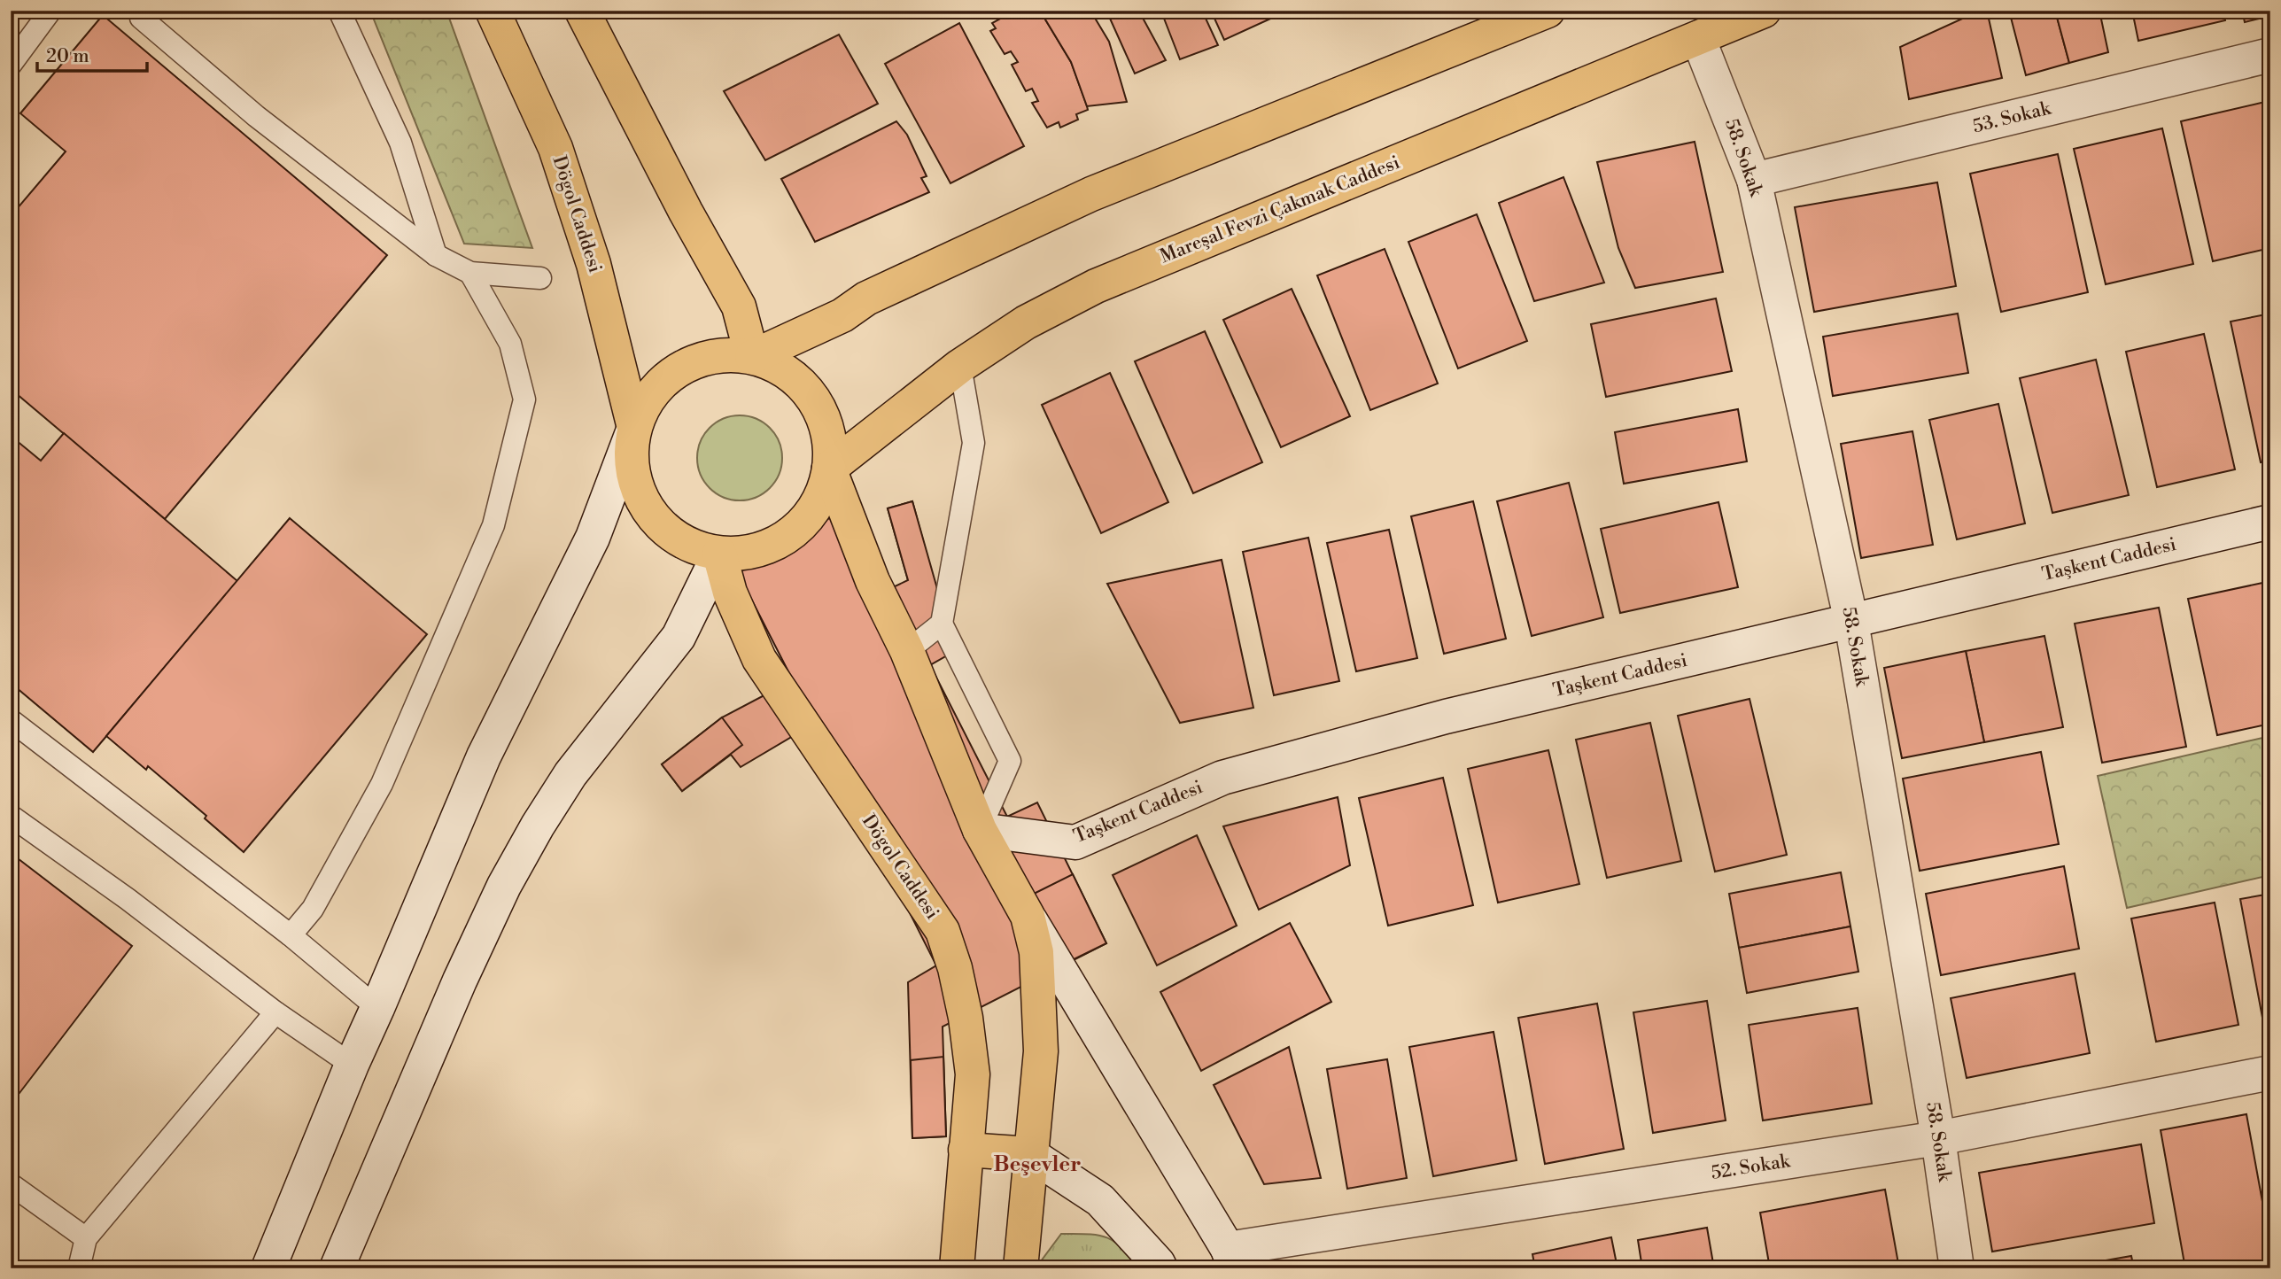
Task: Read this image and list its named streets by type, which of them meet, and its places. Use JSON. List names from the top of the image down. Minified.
{"streets":{"main road":["Mareşal Fevzi Çakmak Caddesi","Dögol Caddesi"],"street":["53. Sokak","58. Sokak","Taşkent Caddesi","52. Sokak"]},"crossings":[["53. Sokak","58. Sokak"],["58. Sokak","Mareşal Fevzi Çakmak Caddesi"],["58. Sokak","Taşkent Caddesi"],["58. Sokak","52. Sokak"],["Mareşal Fevzi Çakmak Caddesi","Dögol Caddesi"]],"districts":["Beşevler"],"scale_bar":"20 m"}
